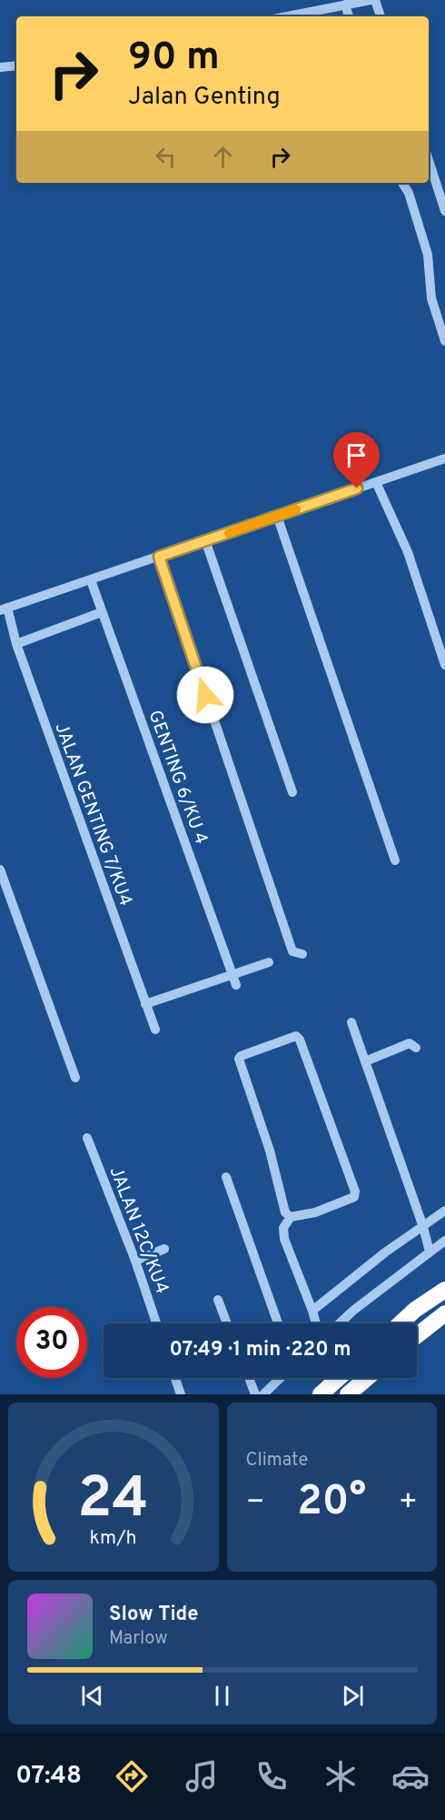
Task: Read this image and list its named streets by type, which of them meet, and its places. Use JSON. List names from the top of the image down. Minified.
{"streets":{"street":["GENTING 6/KU 4","JALAN GENTING 7/KU4","JALAN 12C/KU4"]},"page":{"turn":["90 m","Jalan Genting"],"limit":"30","trip":"07:49 · 1 min · 220 m","tile":"Climate","heat":["−","20°","+"],"song":["Slow Tide","Marlow"],"tabs":"07:48","gauge":["24","km/h"]}}
